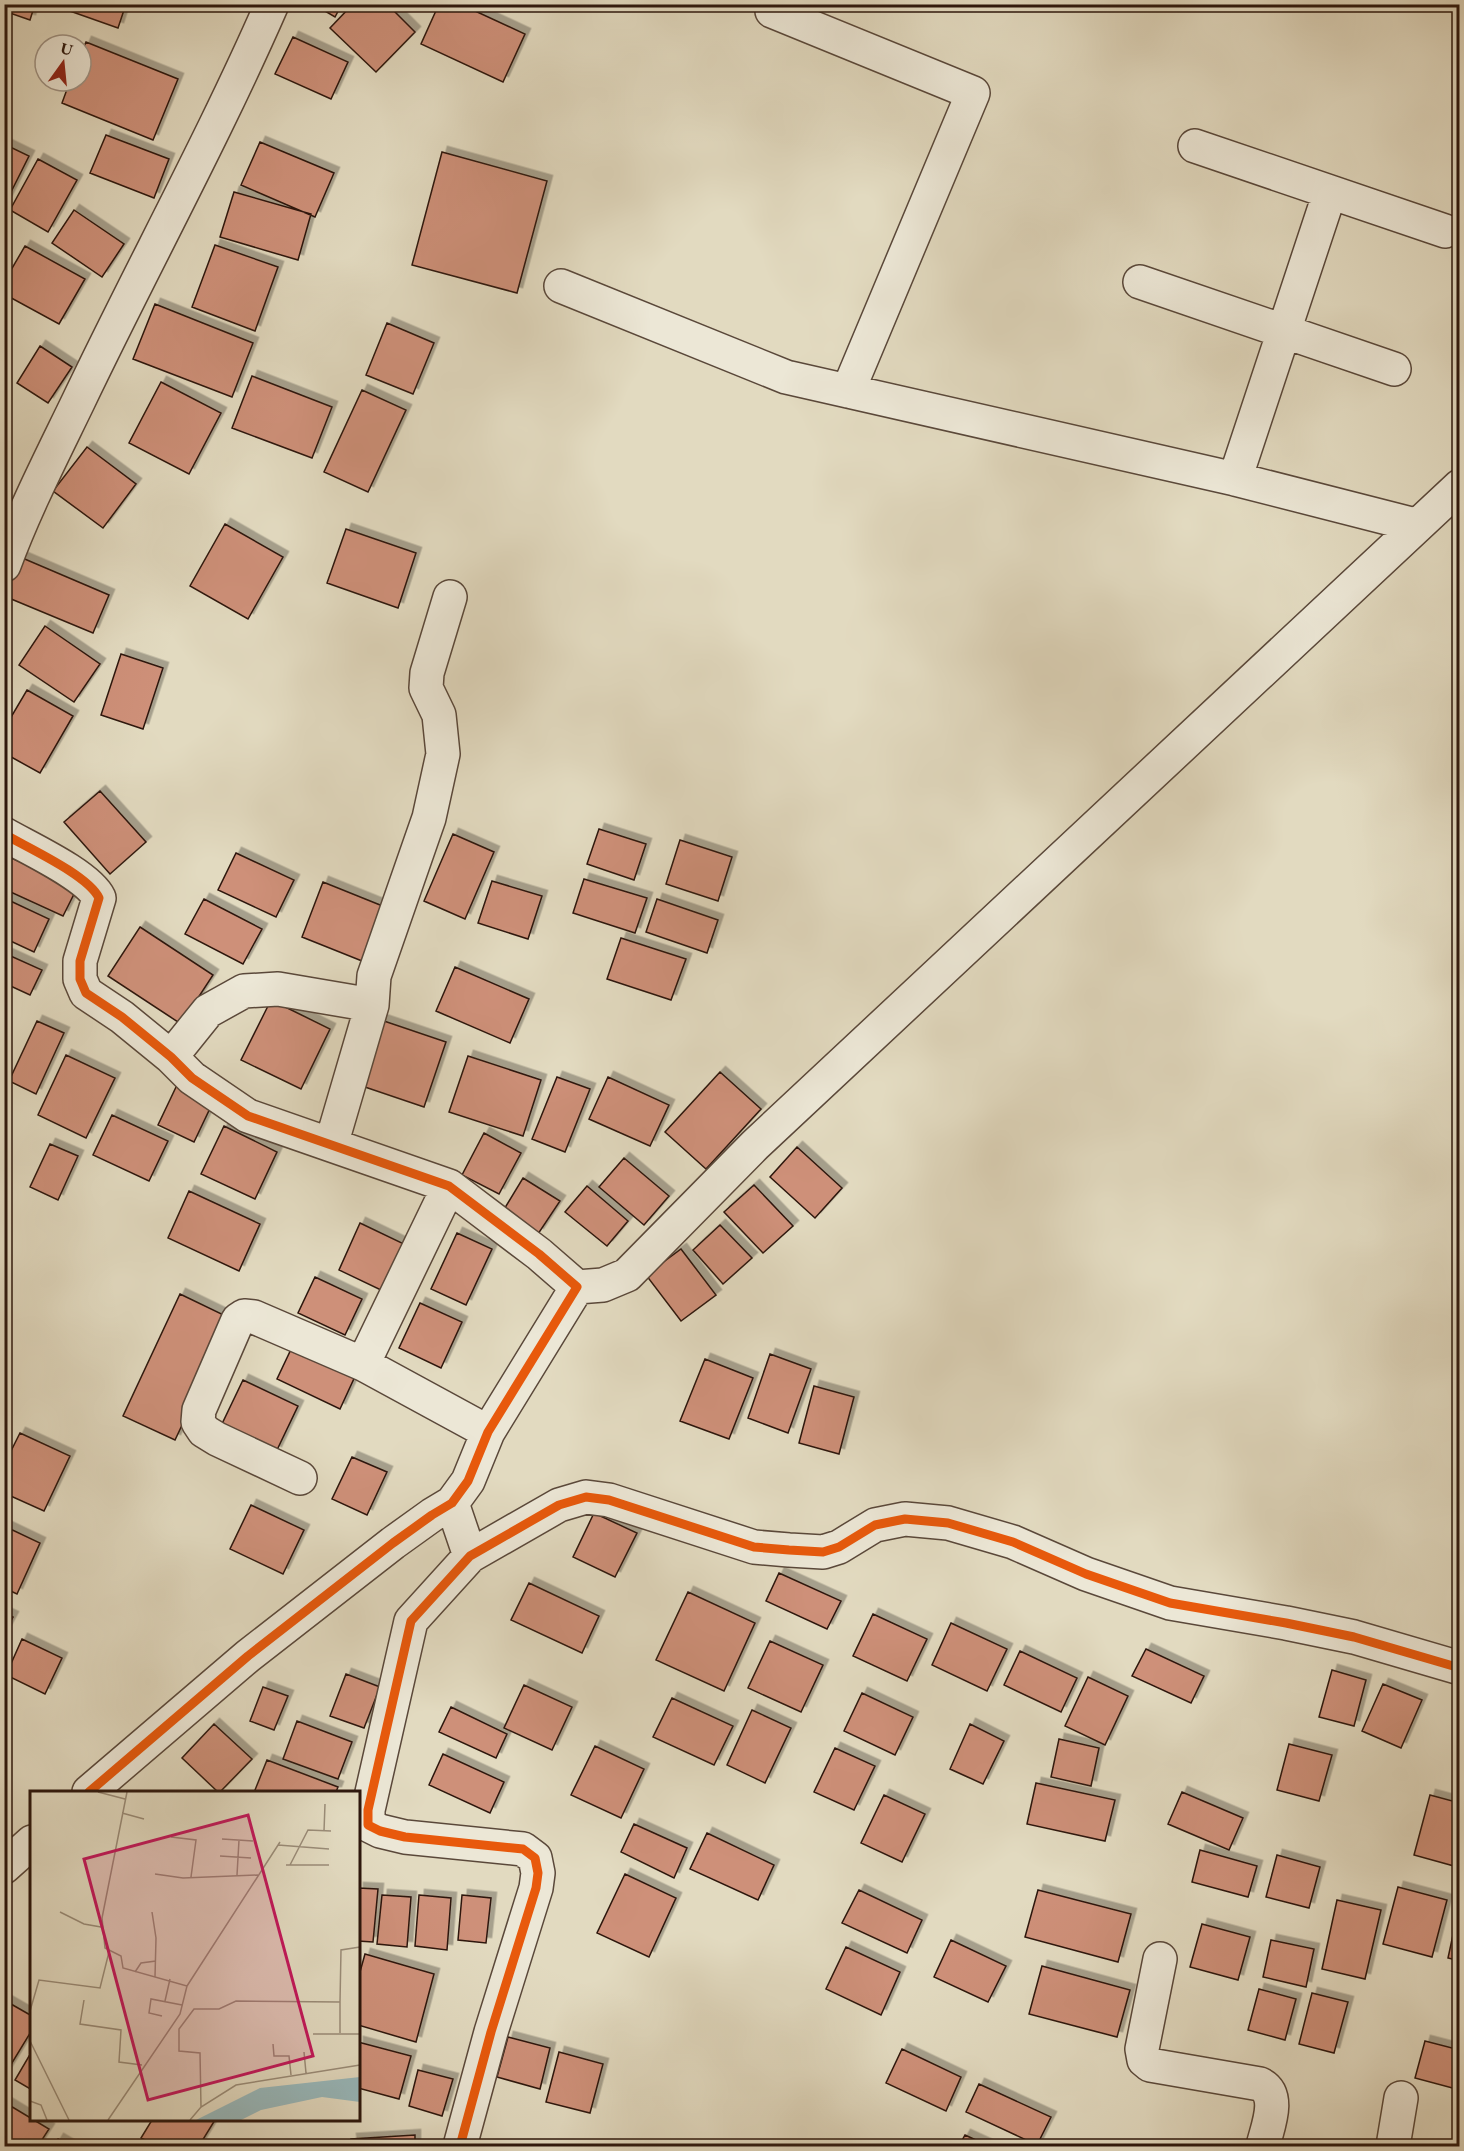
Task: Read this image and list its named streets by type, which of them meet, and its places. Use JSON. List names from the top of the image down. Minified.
{"north":"top"}
